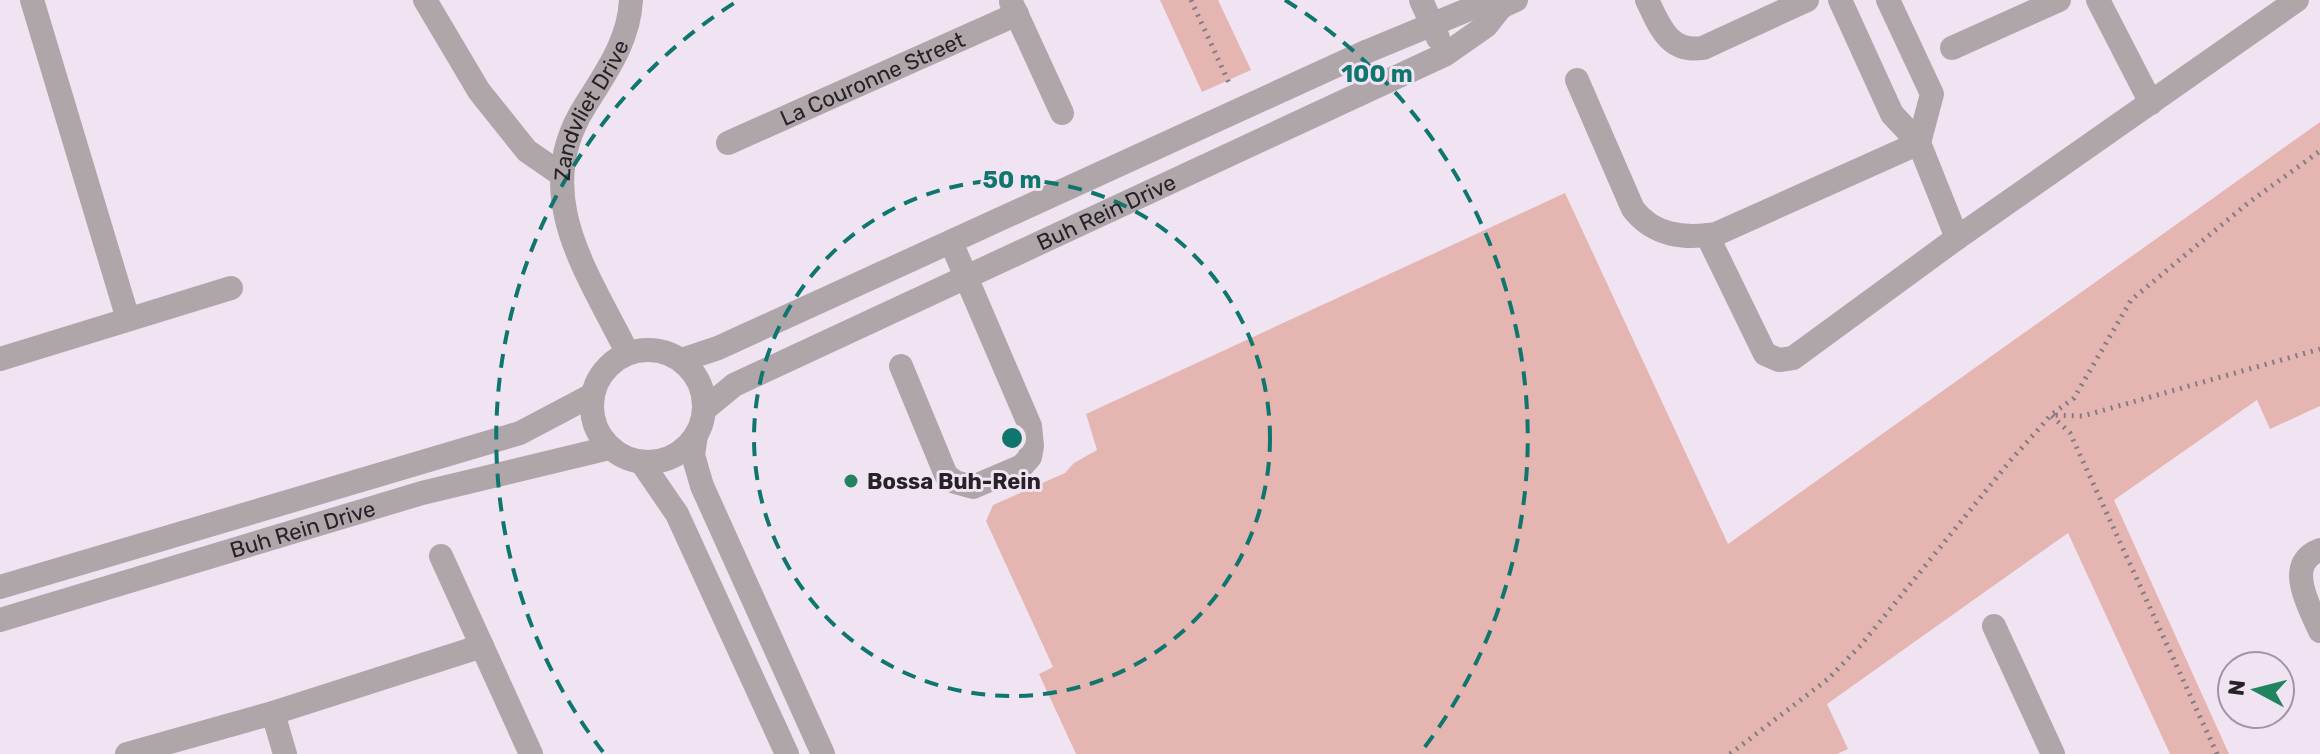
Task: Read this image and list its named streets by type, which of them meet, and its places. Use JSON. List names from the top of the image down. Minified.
{"streets":{"street":["La Couronne Street","Zandvliet Drive","Buh Rein Drive"]},"crossings":[["Zandvliet Drive","Buh Rein Drive"]],"places":["Bossa Buh-Rein"],"north":"left","rings":["100 m","50 m"]}
